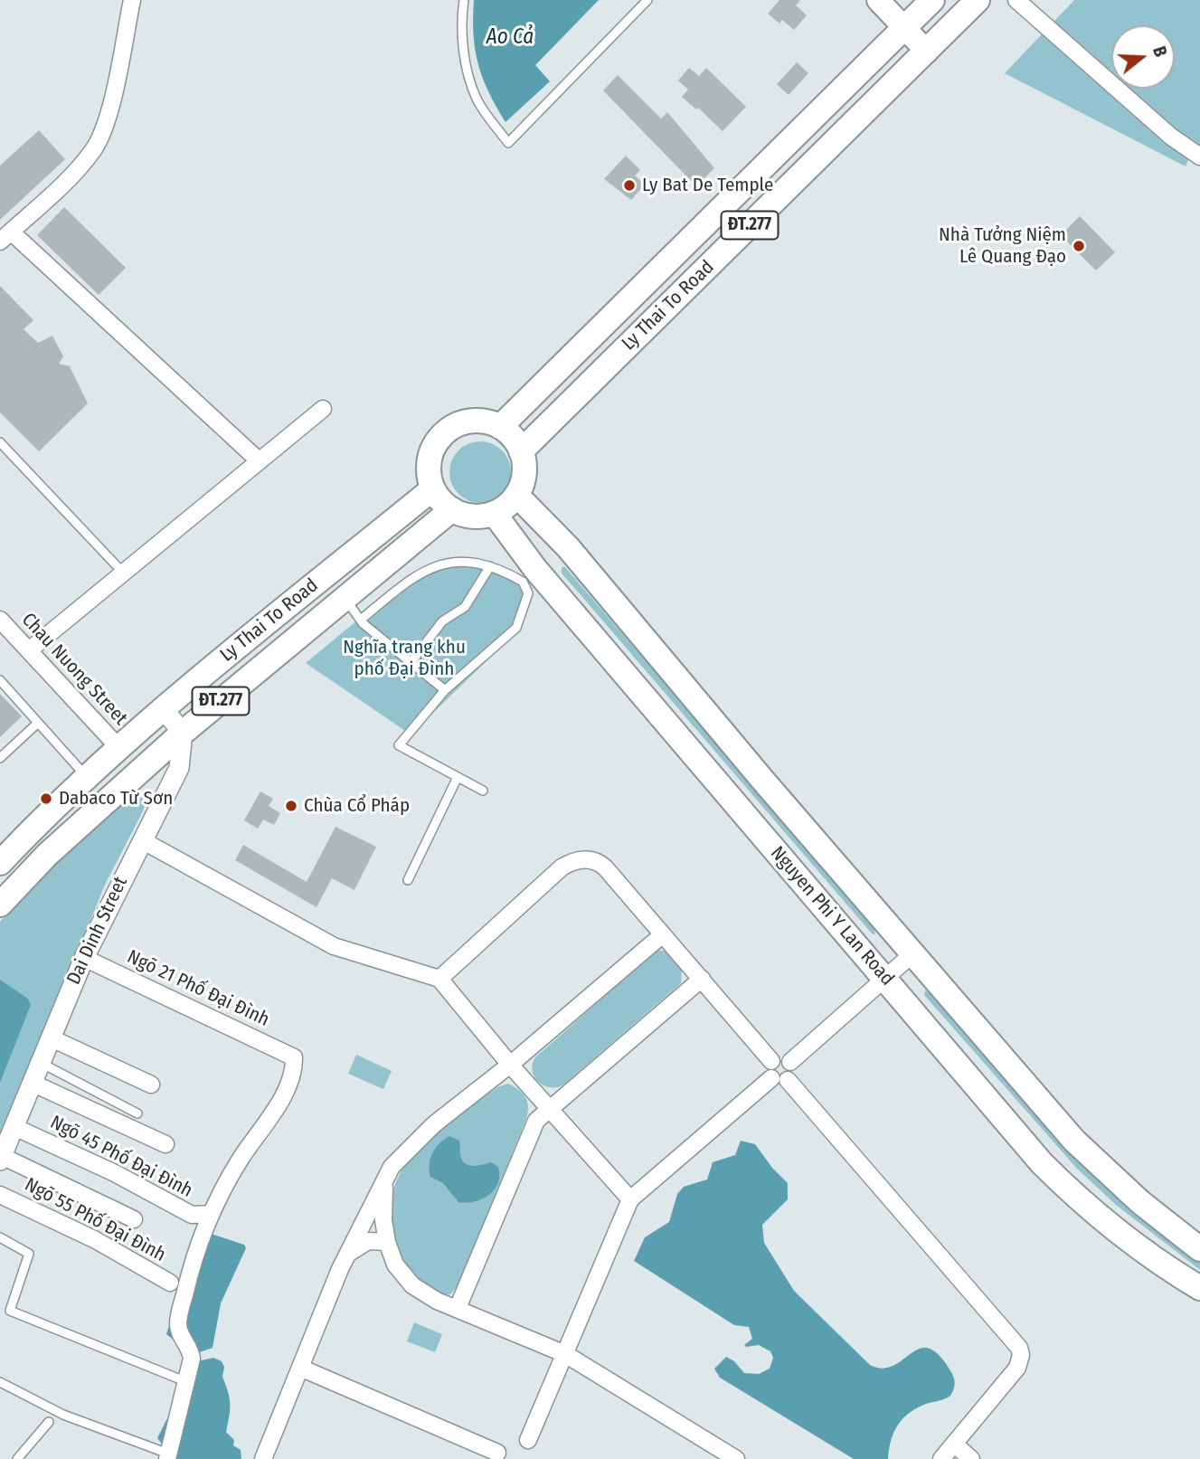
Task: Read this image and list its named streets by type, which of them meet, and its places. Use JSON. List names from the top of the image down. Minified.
{"streets":{"main road":["ĐT.277","Ly Thai To Road","Nguyen Phi Y Lan Road"],"street":["Chau Nuong Street","Dai Dinh Street","Ngõ 21 Phố Đại Đình","Ngõ 45 Phố Đại Đình","Ngõ 55 Phố Đại Đình"]},"crossings":[["Ly Thai To Road","Chau Nuong Street"],["Ly Thai To Road","Nguyen Phi Y Lan Road"],["Ly Thai To Road","Dai Dinh Street"],["Dai Dinh Street","Ngõ 21 Phố Đại Đình"],["Dai Dinh Street","Ngõ 45 Phố Đại Đình"],["Ngõ 21 Phố Đại Đình","Ngõ 45 Phố Đại Đình"]],"water":["Ao Cả"],"parks":["Nghĩa trang khu phố Đại Đình"],"places":["Ly Bat De Temple","Nhà Tưởng Niệm Lê Quang Đạo","Dabaco Từ Sơn","Chùa Cổ Pháp"],"north":"right"}
